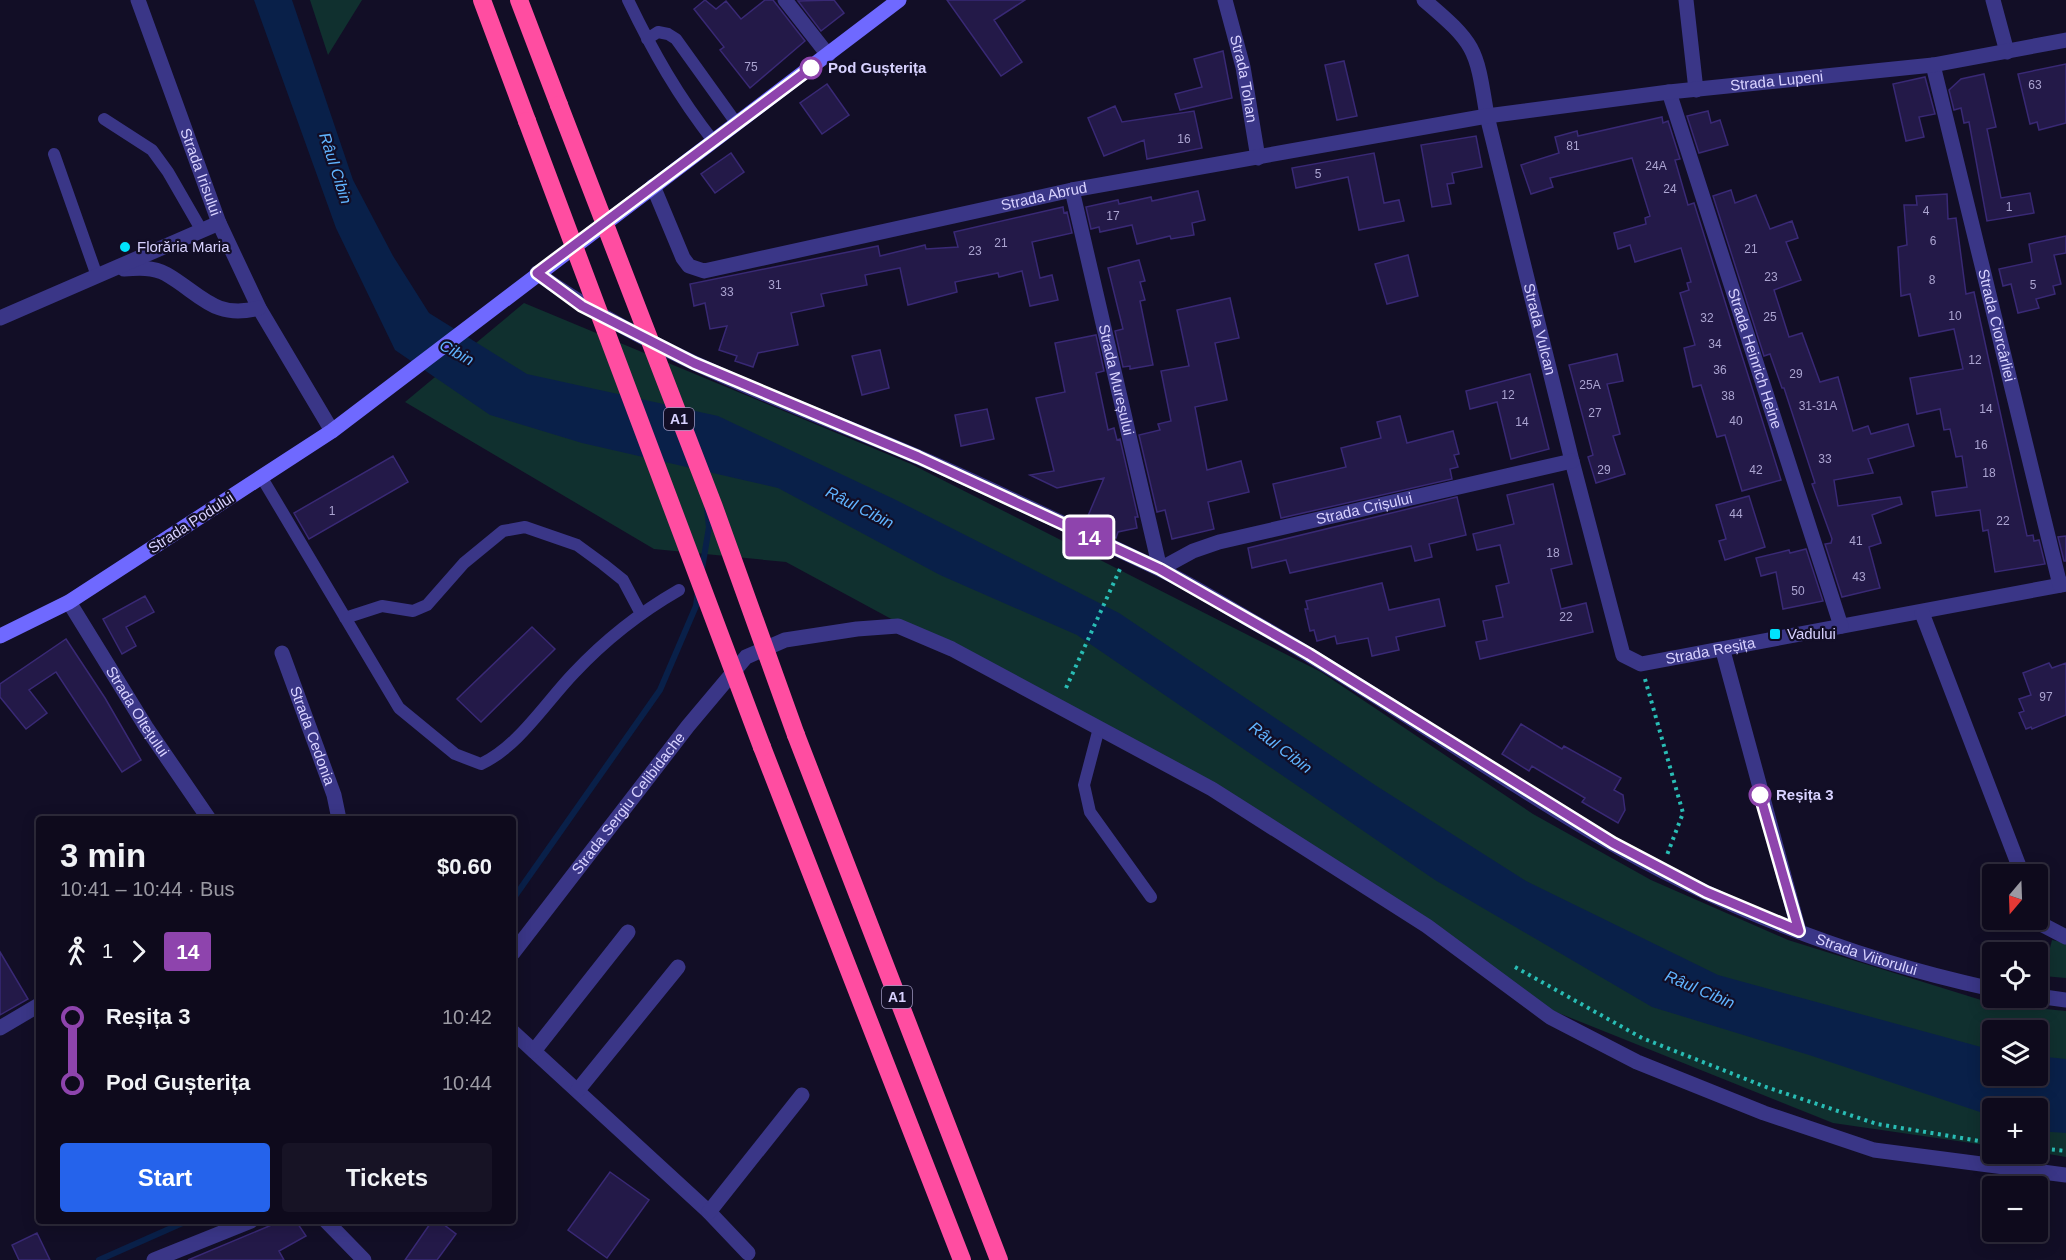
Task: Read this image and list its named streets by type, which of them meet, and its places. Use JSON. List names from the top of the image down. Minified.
{"streets":{"highway":["A1"],"main road":["Strada Podului"],"street":["Strada Tohan","Strada Lupeni","Strada Irisului","Strada Abrud","Strada Ciorcârliei","Strada Vulcan","Strada Heinrich Heine","Strada Mureșului","Strada Crișului","Strada Reșița","Strada Oltețului","Strada Cedonia","Strada Sergiu Celibidache","Strada Viitorului"]},"crossings":[["Strada Tohan","Strada Abrud"],["Strada Lupeni","Strada Abrud"],["Strada Lupeni","Strada Ciorcârliei"],["Strada Lupeni","Strada Vulcan"],["Strada Lupeni","Strada Heinrich Heine"],["Strada Irisului","Strada Podului"],["Strada Abrud","Strada Vulcan"],["Strada Abrud","Strada Mureșului"],["Strada Abrud","Strada Podului"],["Strada Ciorcârliei","Strada Reșița"],["Strada Vulcan","Strada Crișului"],["Strada Vulcan","Strada Reșița"],["Strada Heinrich Heine","Strada Reșița"],["Strada Mureșului","Strada Crișului"],["Strada Mureșului","Strada Viitorului"],["Strada Crișului","Strada Viitorului"],["Strada Podului","Strada Oltețului"],["Strada Podului","Strada Viitorului"]],"water":["Râul Cibin","Cibin"],"places":{"other":["Pod Gușterița","Florăria Maria","Reșița 3"],"transit":["Vadului"]},"lines":["bus line 14"],"house_numbers":["75","63","16","81","24A","5","24","1","4","17","6","21","21","23","23","8","31","5","33","10","25","32","34","12","36","29","25A","12","38","31-31A","14","27","40","14","16","33","29","42","18","1","44","22","41","18","43","50","22","97"],"north":"bottom","page":{"on_map":"14","heading":["3 min","10:41 – 10:44 · Bus","$0.60"],"map_buttons":["+","−"],"legs":["1","14"],"list":[{"name":"Reșița 3","value":"10:42"},{"name":"Pod Gușterița","value":"10:44"}],"buttons":["Start","Tickets"]}}
